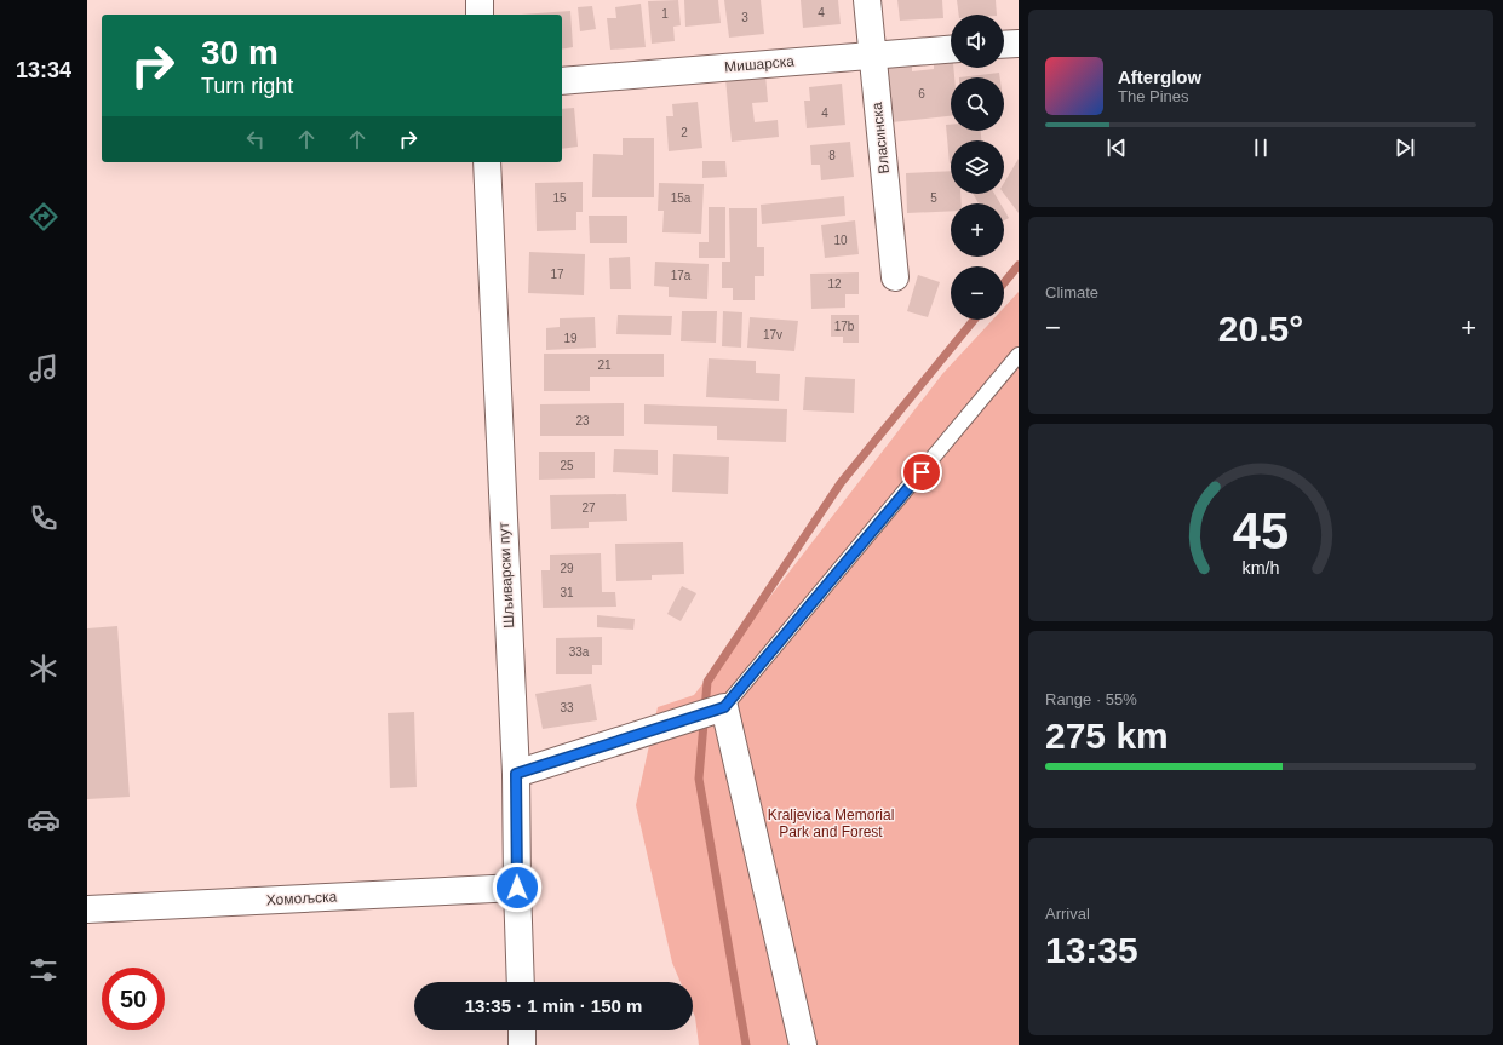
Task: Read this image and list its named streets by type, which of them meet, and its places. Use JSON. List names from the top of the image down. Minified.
{"streets":{"street":["Мишарска","Власинска","Шљиварски пут","Хомољска"]},"crossings":[["Мишарска","Власинска"],["Шљиварски пут","Хомољска"]],"parks":["Kraljevica Memorial Park and Forest"],"house_numbers":["4","1","3","6","4","2","8","15","15a","5","10","17","17a","12","17b","17v","19","21","23","25","27","29","31","33a","33"],"page":{"tabs":"13:34","map_buttons":["+","−"],"turn":["30 m","Turn right"],"song":["Afterglow","The Pines"],"tile":["Climate",["Range · 55%","275 km"],["Arrival","13:35"]],"heat":["−","20.5°","+"],"limit":"50","trip":"13:35 · 1 min · 150 m","gauge":["45","km/h"]}}
